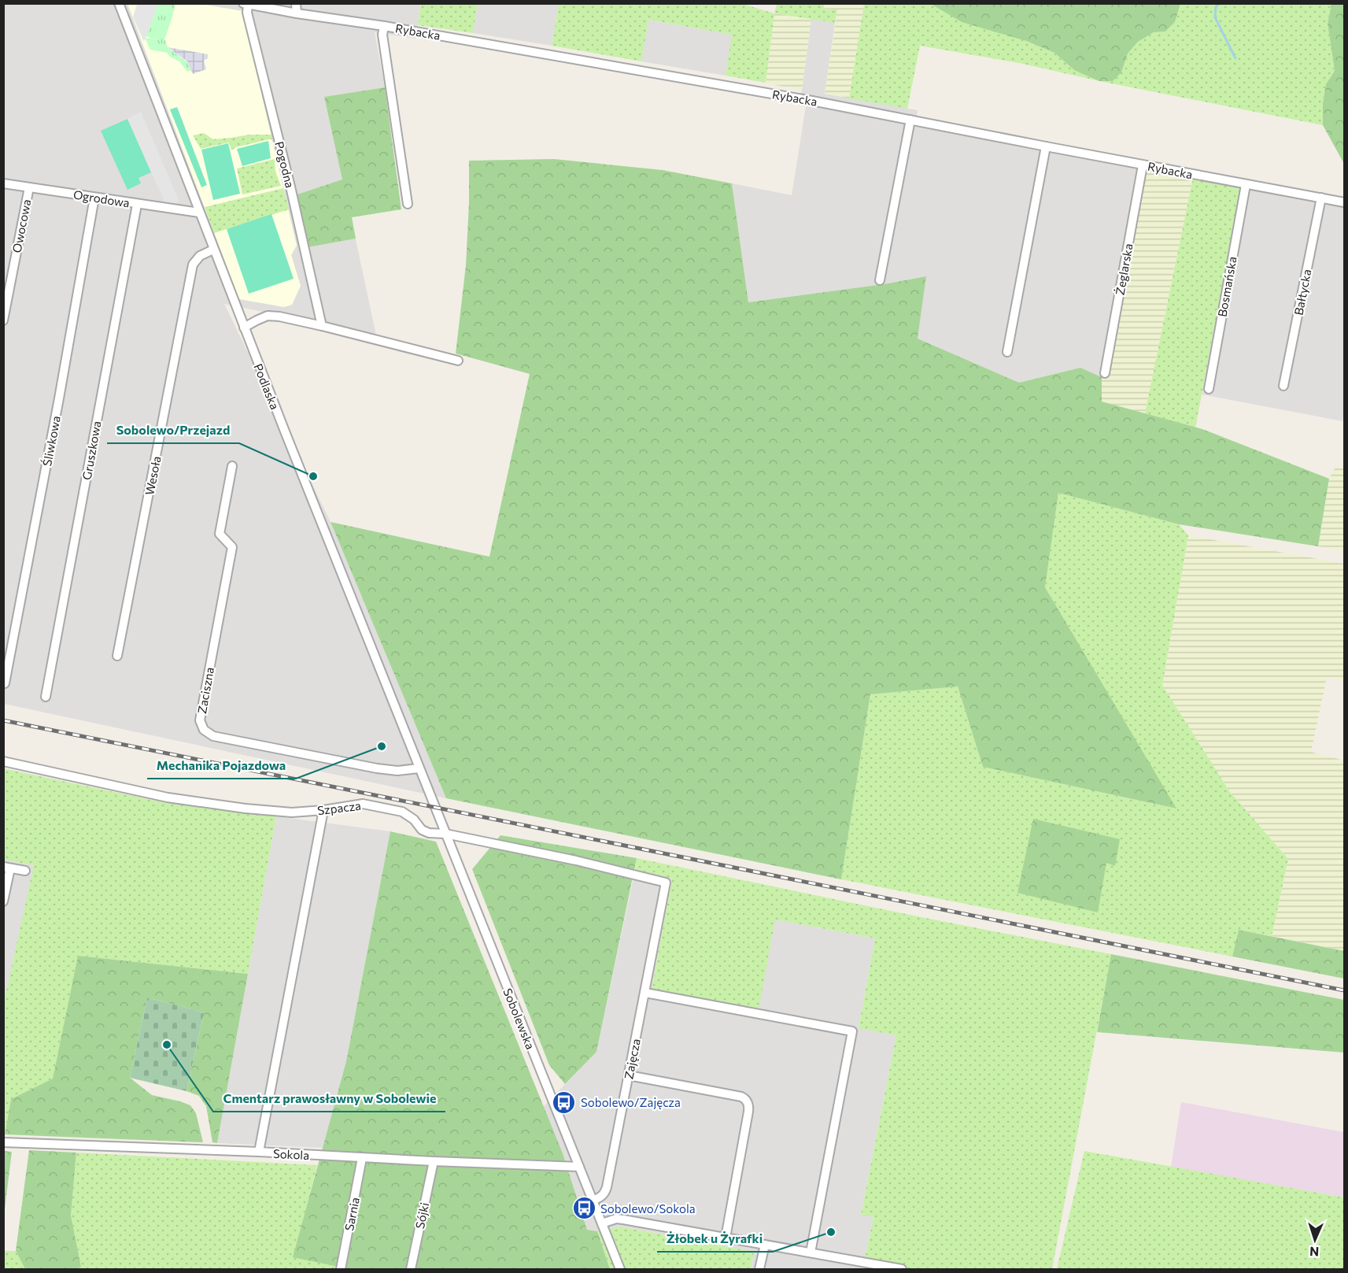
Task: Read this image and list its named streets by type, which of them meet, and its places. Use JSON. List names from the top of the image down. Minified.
{"streets":{"street":["Rybacka","Pogodna","Ogrodowa","Owocowa","Żeglarska","Bosmańska","Bałtycka","Podlaska","Śliwkowa","Gruszkowa","Wesoła","Zaciszna","Szpacza","Sobolewska","Zajęcza","Sokola","Sarnia","Sójki"]},"crossings":[["Rybacka","Pogodna"],["Rybacka","Żeglarska"],["Rybacka","Bosmańska"],["Rybacka","Bałtycka"],["Ogrodowa","Owocowa"],["Ogrodowa","Podlaska"],["Ogrodowa","Śliwkowa"],["Ogrodowa","Gruszkowa"],["Podlaska","Wesoła"],["Podlaska","Zaciszna"],["Podlaska","Sobolewska"],["Zaciszna","Sobolewska"],["Szpacza","Sobolewska"],["Szpacza","Zajęcza"],["Sobolewska","Zajęcza"],["Sobolewska","Sokola"],["Sokola","Sarnia"],["Sokola","Sójki"]],"places":{"other":["Sobolewo/Przejazd","Mechanika Pojazdowa","Cmentarz prawosławny w Sobolewie","Żłobek u Żyrafki"],"bus stop":["Sobolewo/Zajęcza","Sobolewo/Sokola"]},"north":"bottom"}
